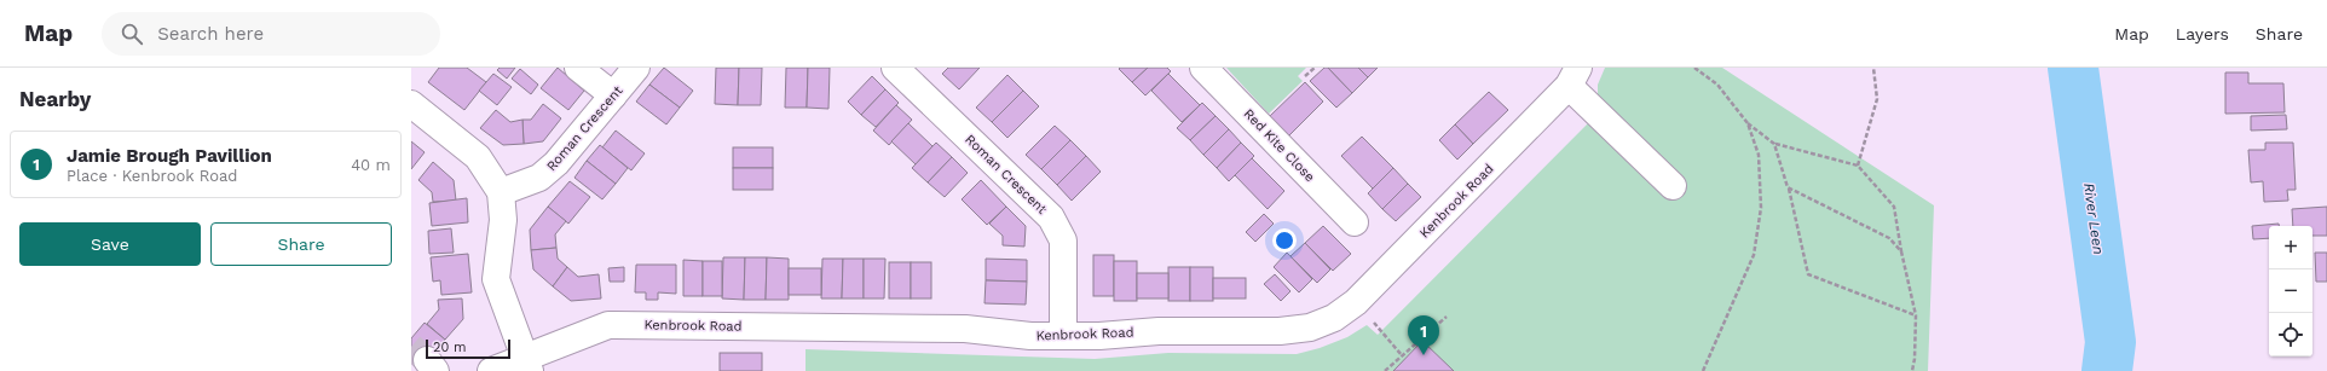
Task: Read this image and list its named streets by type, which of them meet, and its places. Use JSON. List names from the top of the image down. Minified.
{"streets":{"street":["Roman Crescent","Red Kite Close","Kenbrook Road"]},"crossings":[["Roman Crescent","Kenbrook Road"]],"water":["River Leen"],"scale_bar":"20 m","page":{"header":"Map","search":"Search here","nav":["Map","Layers","Share"],"heading":"Nearby","list":[{"mark":"1","name":"Jamie Brough Pavillion","note":"Place · Kenbrook Road","value":"40 m"}],"buttons":["Save","Share"],"map_buttons":["+","−"],"pins":"1","scale":"20 m"}}
